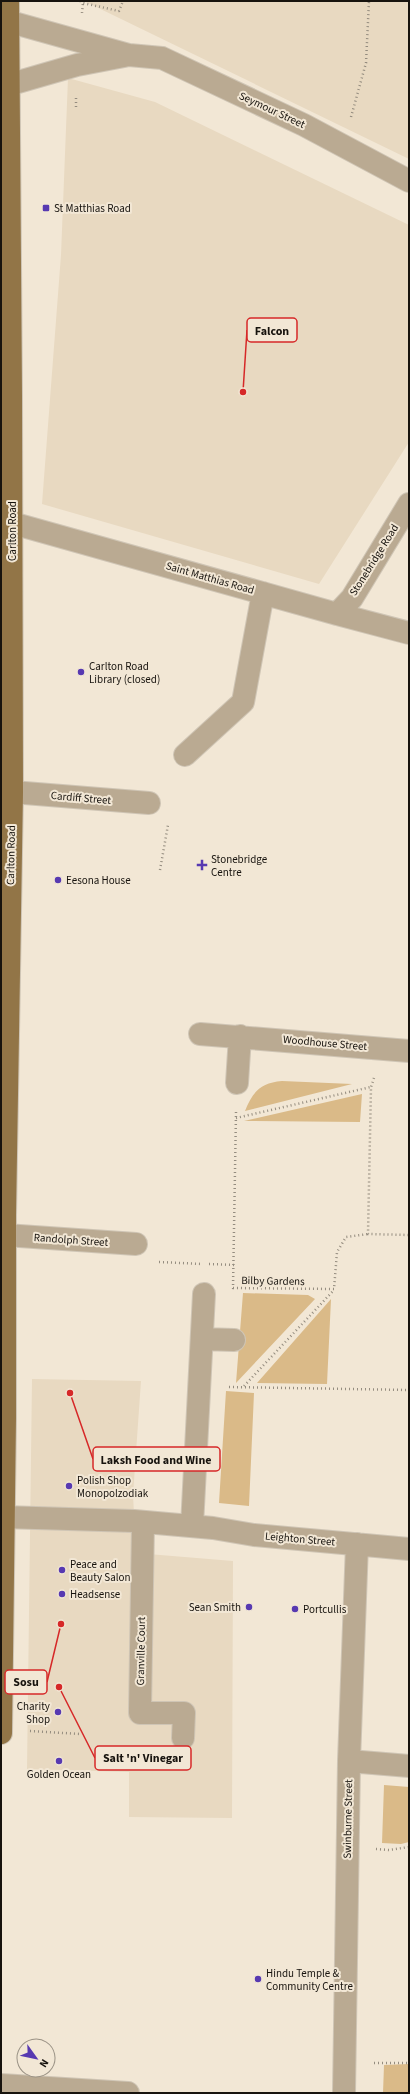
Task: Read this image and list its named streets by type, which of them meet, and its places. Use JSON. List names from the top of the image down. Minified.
{"streets":{"main road":["Carlton Road"],"street":["Seymour Street","Stonebridge Road","Saint Matthias Road","Cardiff Street","Woodhouse Street","Randolph Street","Leighton Street","Granville Court","Swinburne Street"],"path":["Bilby Gardens"]},"crossings":[["Seymour Street","Carlton Road"],["Carlton Road","Saint Matthias Road"],["Carlton Road","Cardiff Street"],["Carlton Road","Randolph Street"],["Carlton Road","Leighton Street"],["Stonebridge Road","Saint Matthias Road"],["Leighton Street","Granville Court"],["Leighton Street","Swinburne Street"]],"places":{"transit":["St Matthias Road"],"other":["Falcon","Carlton Road Library (closed)","Eesona House","Laksh Food and Wine","Polish Shop Monopolzodiak","Peace and Beauty Salon","Headsense","Sean Smith","Portcullis","Sosu","Salt 'n' Vinegar","Charity Shop","Golden Ocean","Hindu Temple & Community Centre"],"health":["Stonebridge Centre"]},"north":"bottom right"}
